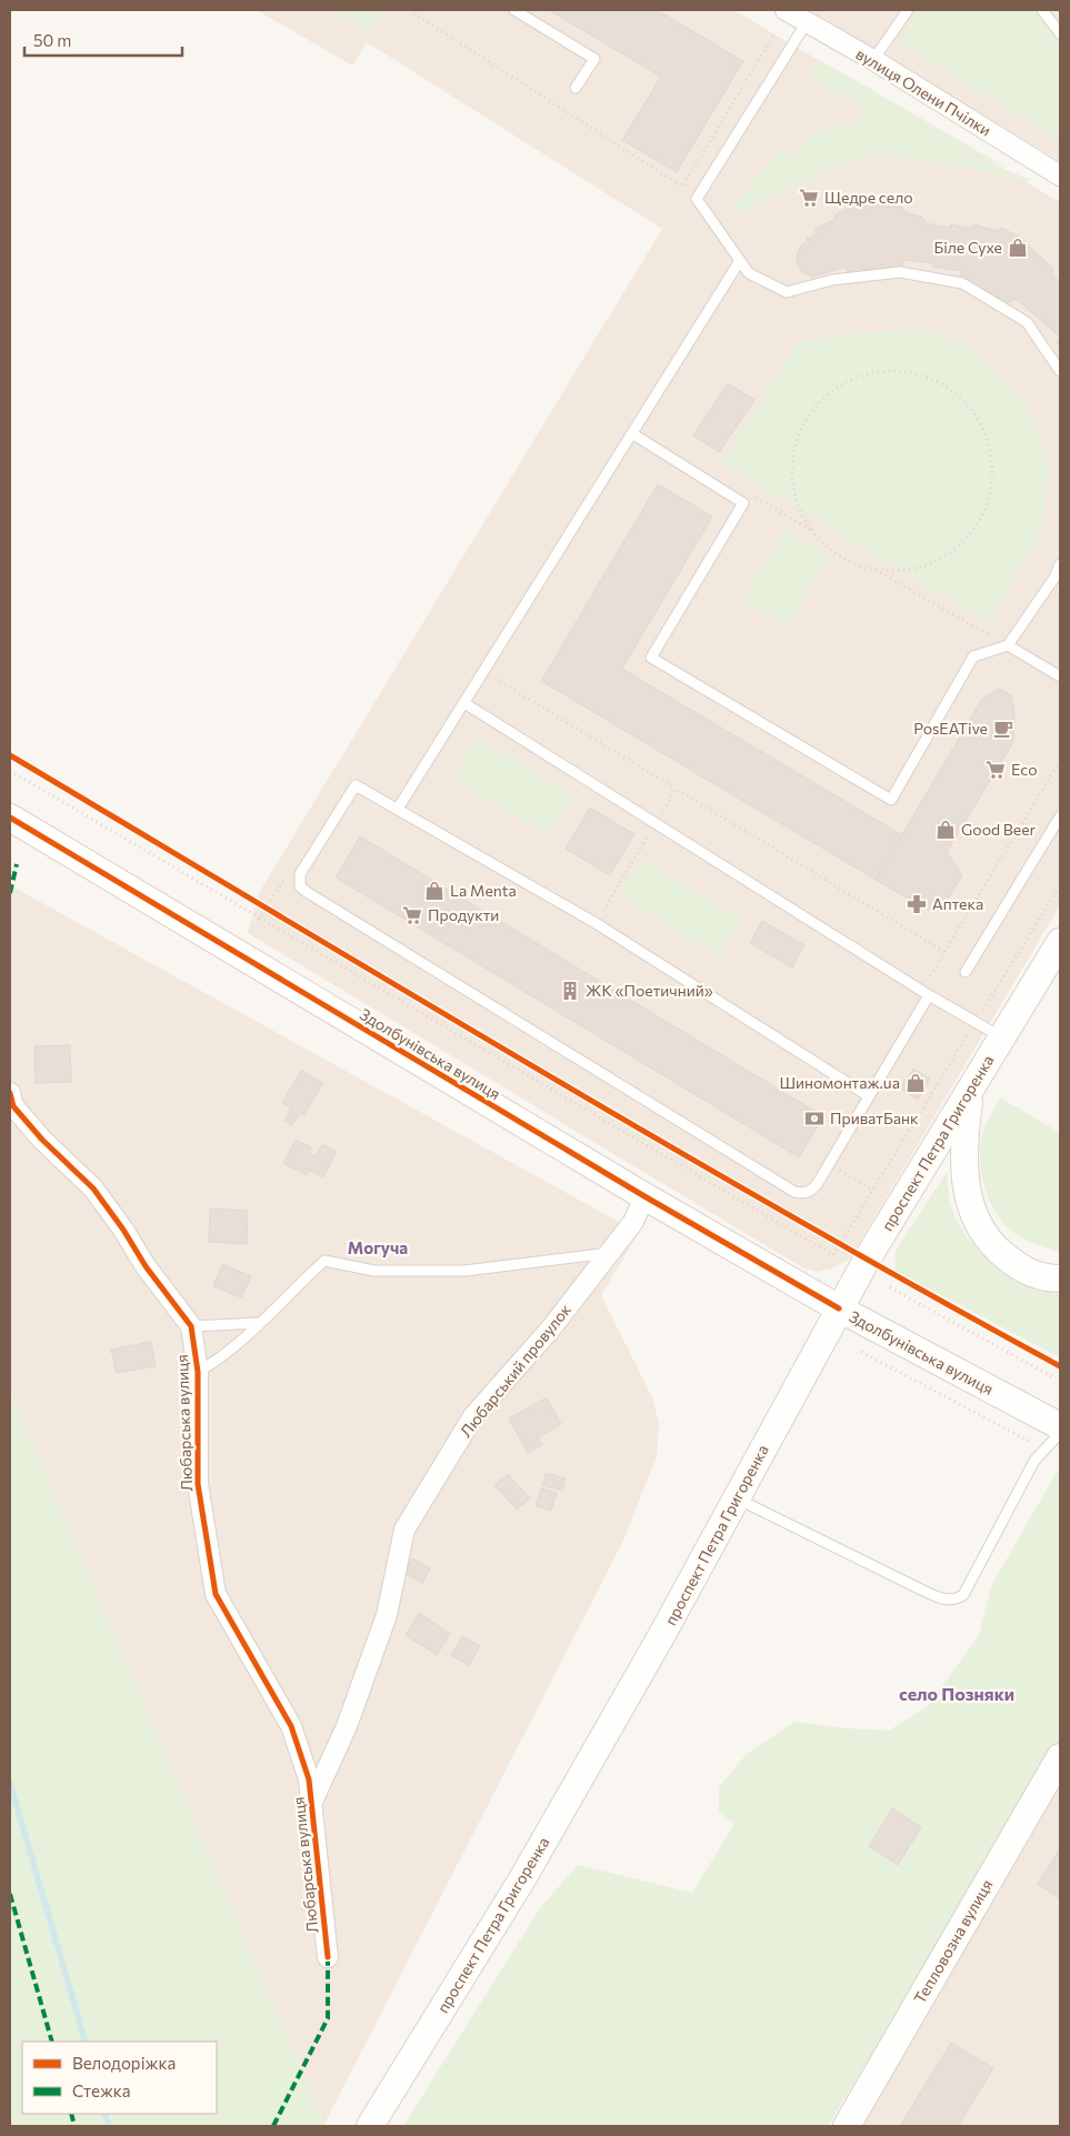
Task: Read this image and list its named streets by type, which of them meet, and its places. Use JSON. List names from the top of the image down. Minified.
{"streets":{"main road":["Здолбунівська вулиця","проспект Петра Григоренка","Тепловозна вулиця"],"street":["вулиця Олени Пчілки","Любарський провулок","Любарська вулиця"]},"crossings":[["Здолбунівська вулиця","проспект Петра Григоренка"],["Здолбунівська вулиця","Любарський провулок"],["Любарський провулок","Любарська вулиця"]],"districts":["Могуча","село Позняки"],"places":{"supermarket":["Щедре село","Eco","Продукти"],"shop":["Біле Сухе","Good Beer","La Menta","Шиномонтаж.ua"],"cafe":["PosEATive"],"pharmacy":["Аптека"],"building":["ЖК «Поетичний»"],"bank":["ПриватБанк"]},"legend":["Велодоріжка","Стежка"],"scale_bar":"50 m"}
